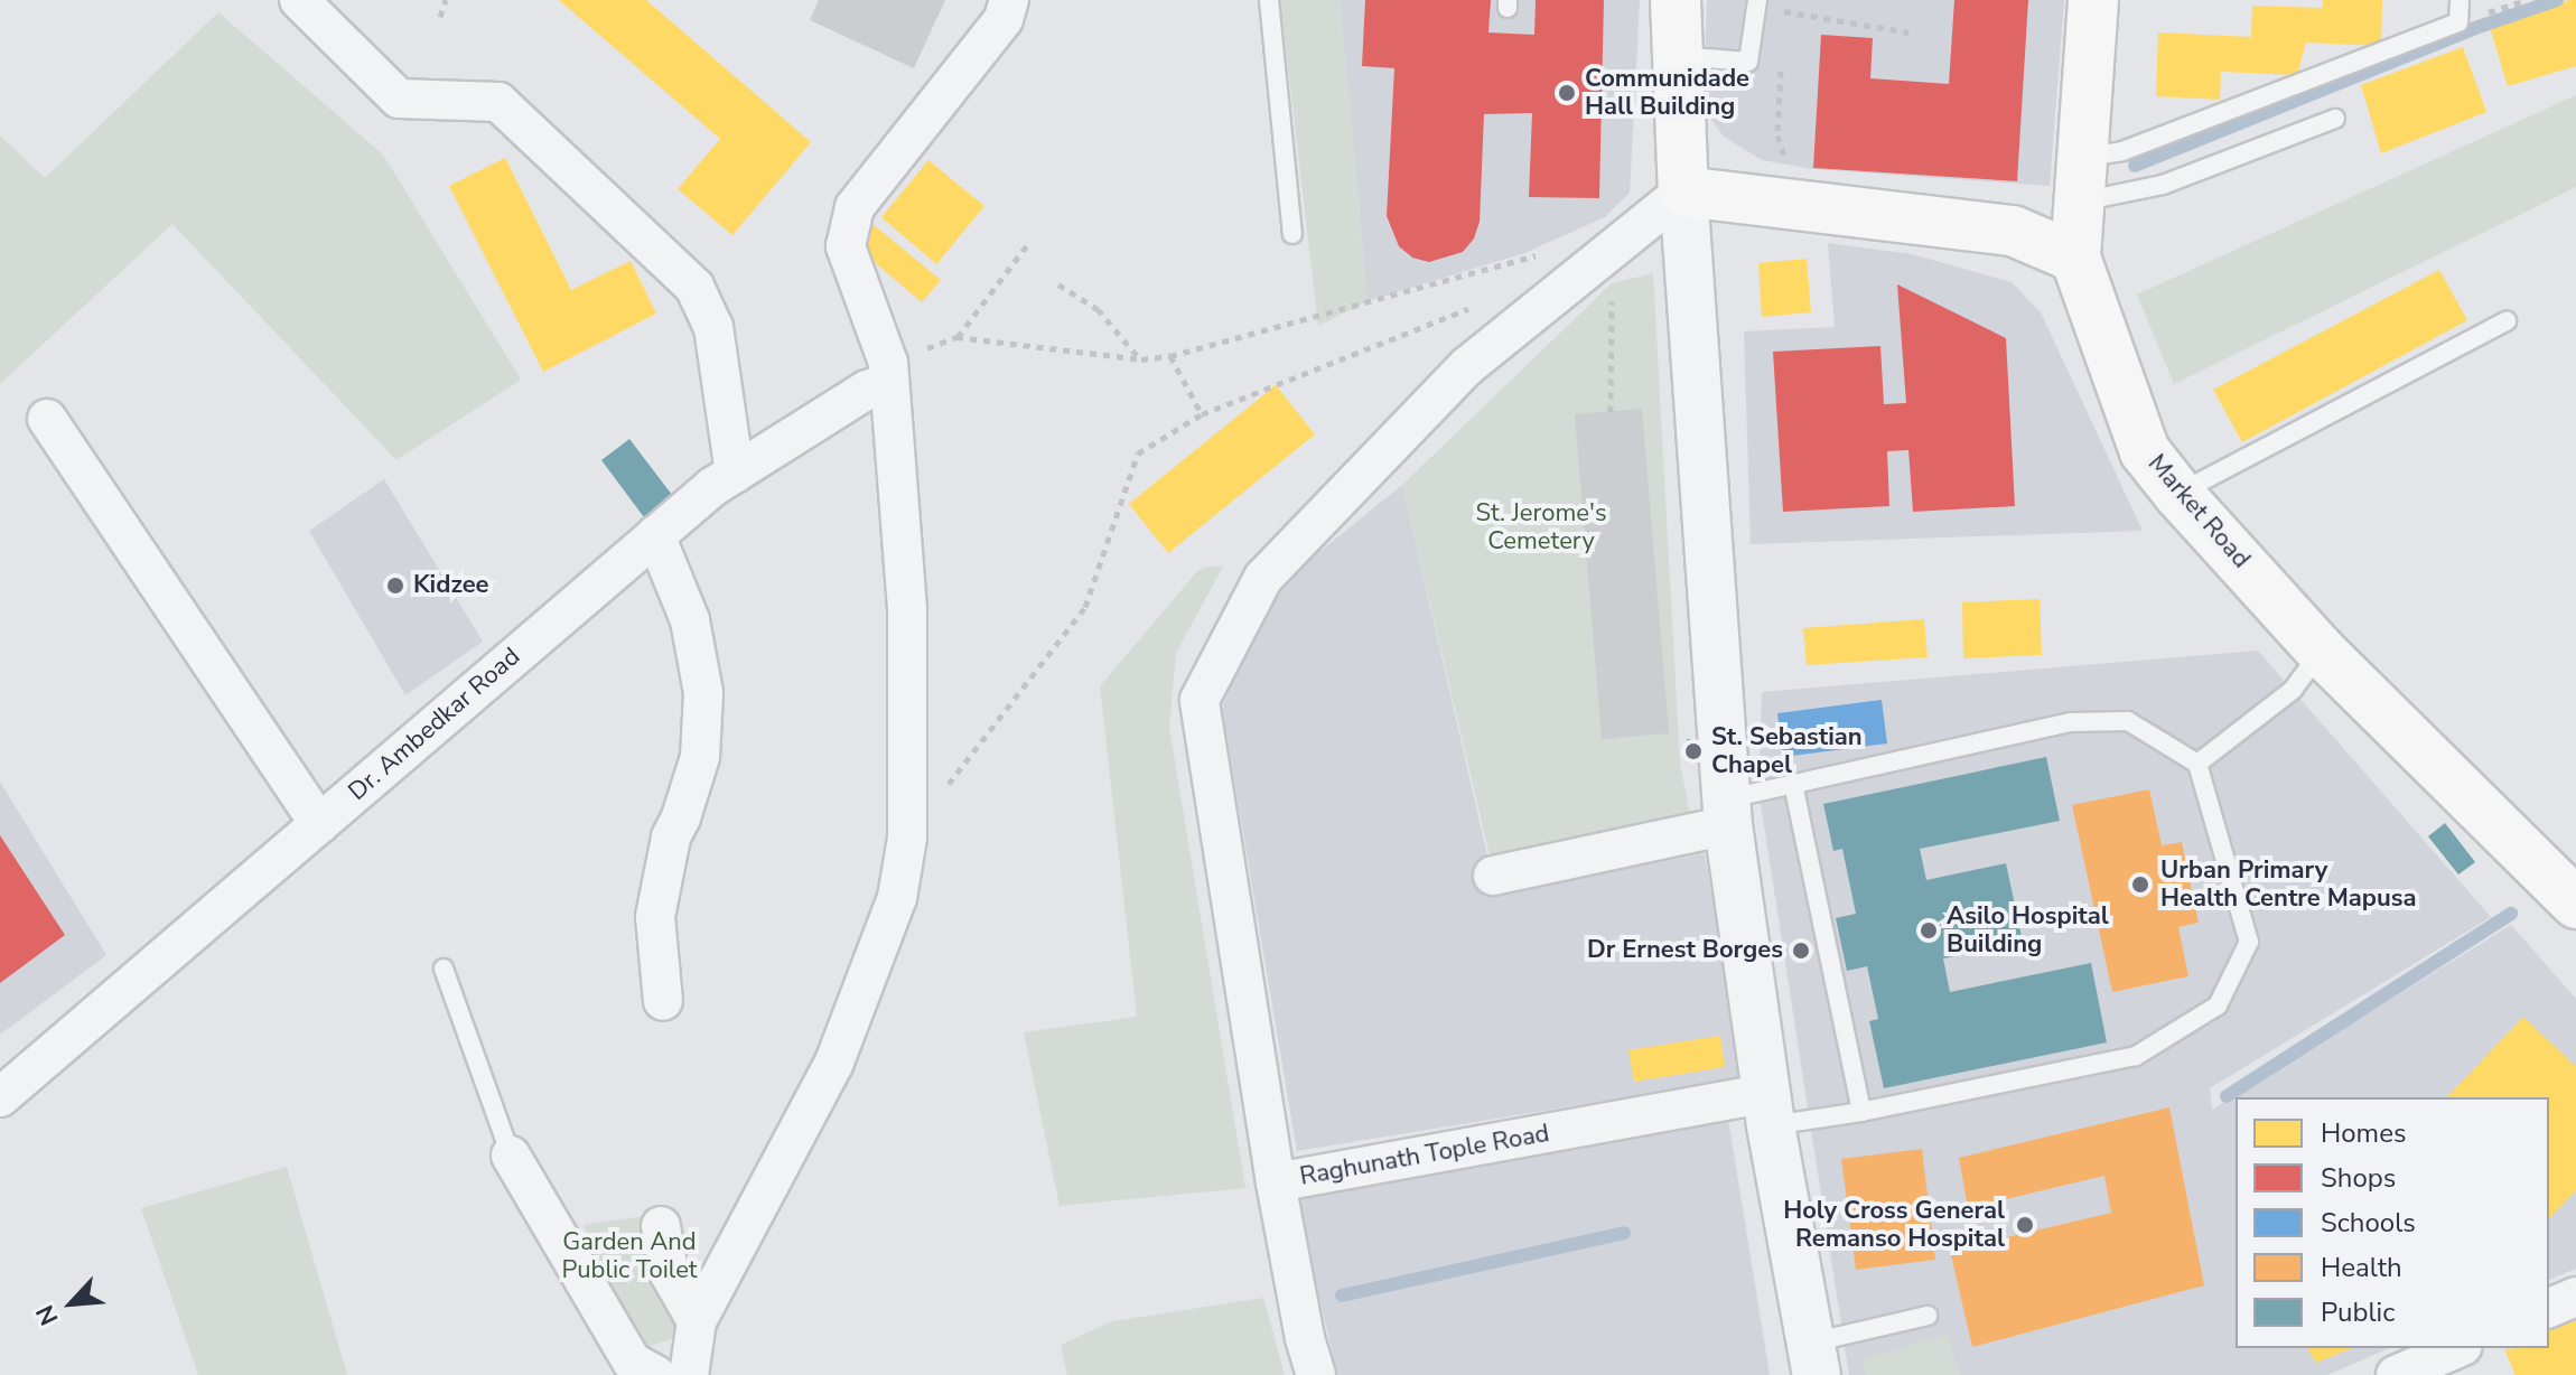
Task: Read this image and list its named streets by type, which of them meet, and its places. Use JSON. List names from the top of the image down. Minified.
{"streets":{"main road":["Market Road"],"street":["Dr. Ambedkar Road","Raghunath Tople Road"]},"parks":["St. Jerome's Cemetery","Garden And Public Toilet"],"places":["Communidade Hall Building","Kidzee","St. Sebastian Chapel","Urban Primary Health Centre Mapusa","Asilo Hospital Building","Dr Ernest Borges","Holy Cross General Remanso Hospital"],"legend":["Homes","Shops","Schools","Health","Public"],"north":"bottom left"}
